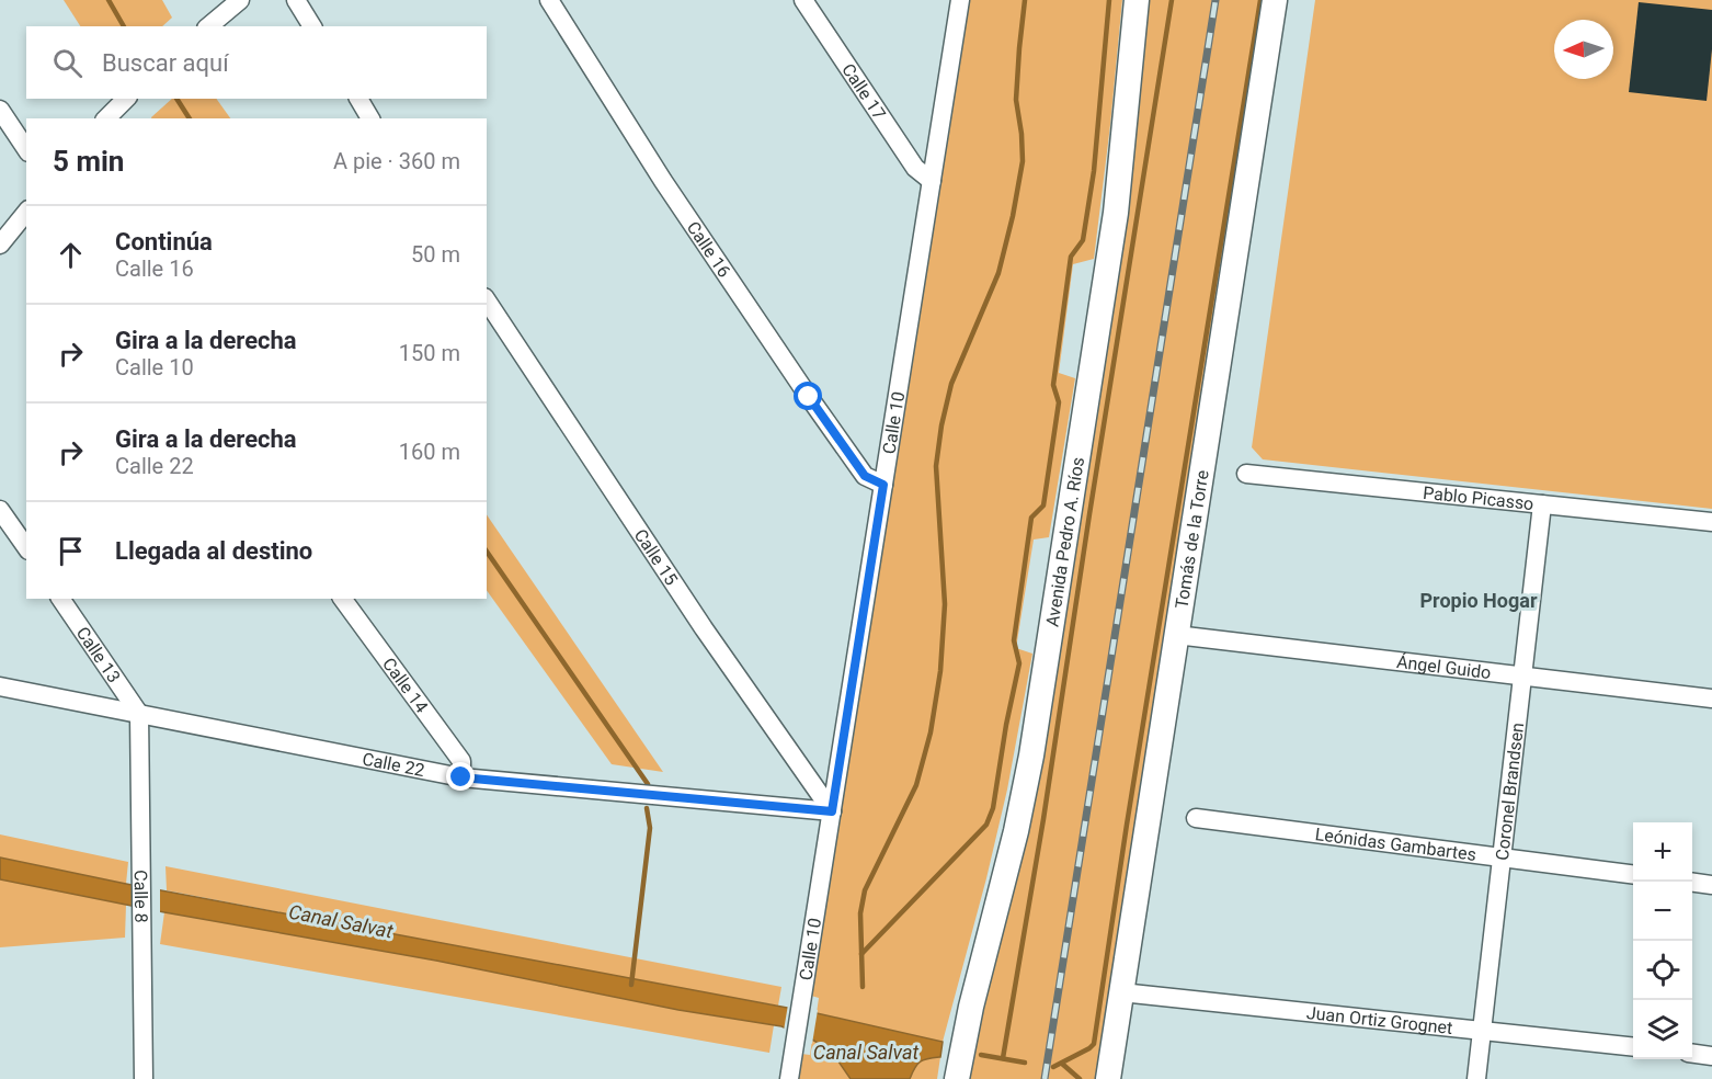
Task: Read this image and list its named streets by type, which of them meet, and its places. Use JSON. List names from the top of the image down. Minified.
{"streets":{"street":["Calle 17","Calle 16","Calle 10","Pablo Picasso","Tomás de la Torre","Avenida Pedro A. Ríos","Calle 15","Calle 13","Ángel Guido","Calle 14","Calle 22","Coronel Brandsen","Leónidas Gambartes","Calle 8","Juan Ortiz Grognet"]},"crossings":[["Calle 17","Calle 10"],["Calle 16","Calle 10"],["Calle 10","Calle 15"],["Calle 10","Calle 22"],["Pablo Picasso","Coronel Brandsen"],["Tomás de la Torre","Ángel Guido"],["Tomás de la Torre","Juan Ortiz Grognet"],["Calle 15","Calle 22"],["Calle 13","Calle 22"],["Calle 13","Calle 8"],["Ángel Guido","Coronel Brandsen"],["Calle 14","Calle 22"],["Calle 22","Calle 8"],["Coronel Brandsen","Leónidas Gambartes"],["Coronel Brandsen","Juan Ortiz Grognet"]],"districts":["Propio Hogar"],"water":["Canal Salvat"],"north":"left","page":{"search":"Buscar aquí","heading":["5 min","A pie · 360 m"],"list":[["Continúa","Calle 16","50 m"],["Gira a la derecha","Calle 10","150 m"],["Gira a la derecha","Calle 22","160 m"],"Llegada al destino"],"map_buttons":["+","−"]}}
